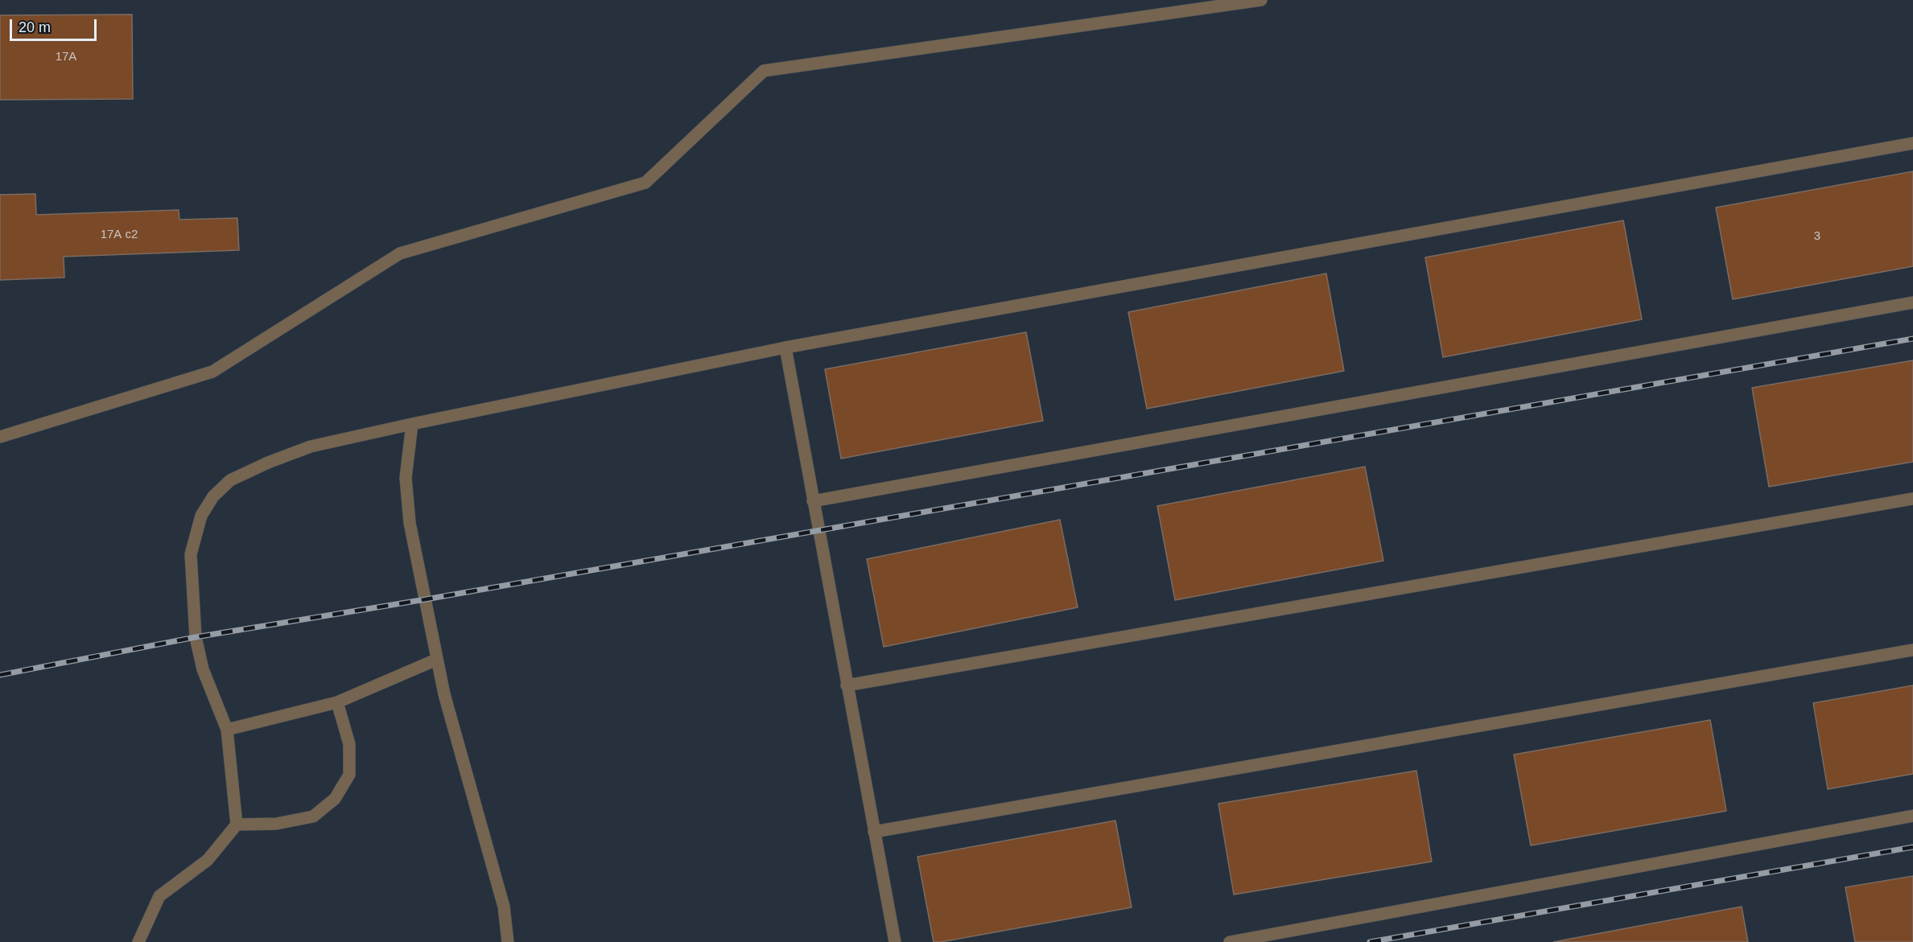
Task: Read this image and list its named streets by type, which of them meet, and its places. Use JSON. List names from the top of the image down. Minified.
{"house_numbers":["17А","17А с2","3"],"scale_bar":"20 m"}
